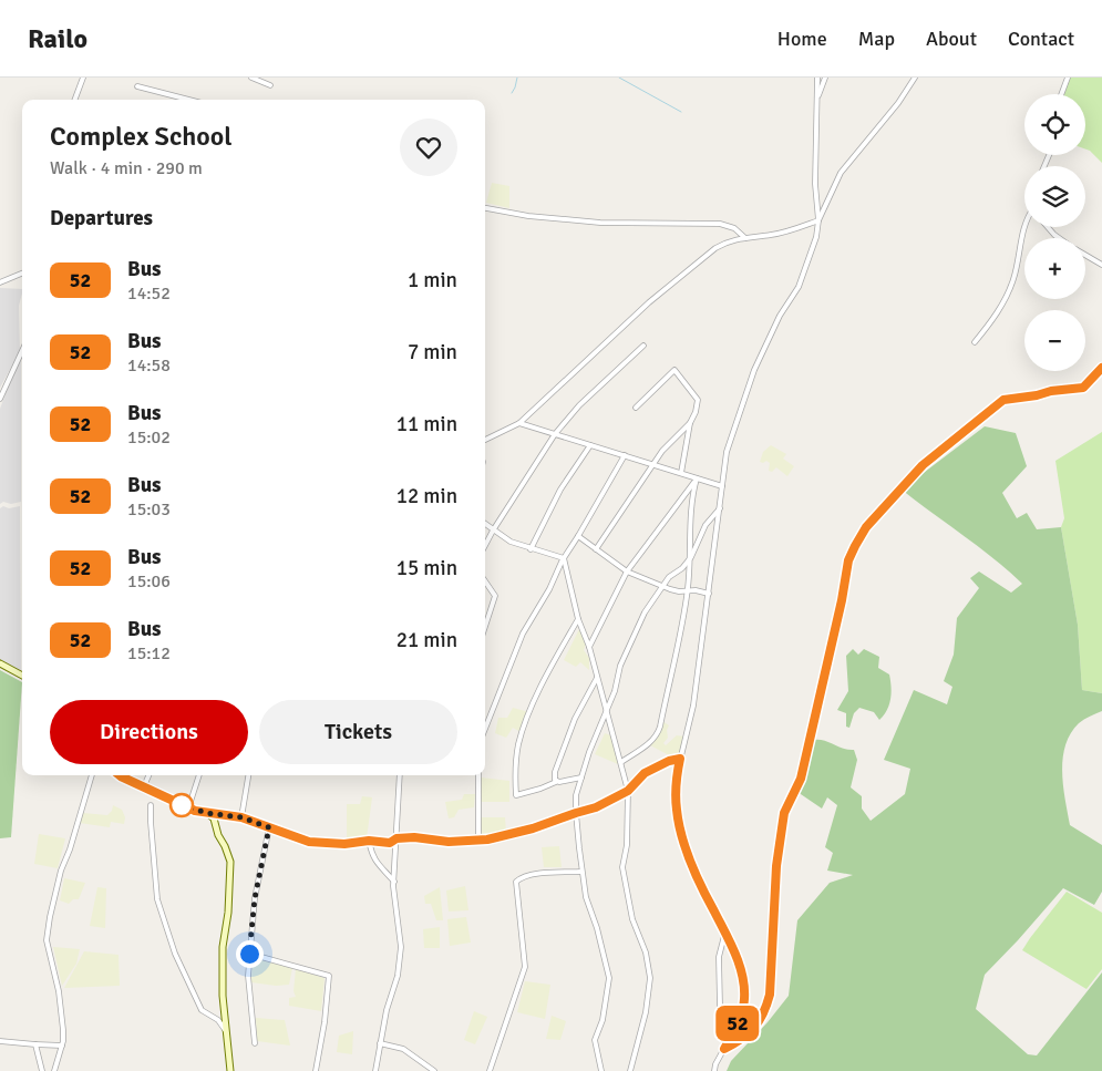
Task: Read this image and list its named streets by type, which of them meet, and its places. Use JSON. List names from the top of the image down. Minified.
{"lines":["bus line 52"],"page":{"header":"Railo","nav":["Home","Map","About","Contact"],"on_map":"52","map_buttons":["+","−"],"heading":[["Complex School","Walk · 4 min · 290 m"],"Departures"],"list":[{"mark":"52","name":"Bus","note":"14:52","value":"1 min"},{"mark":"52","name":"Bus","note":"14:58","value":"7 min"},{"mark":"52","name":"Bus","note":"15:02","value":"11 min"},{"mark":"52","name":"Bus","note":"15:03","value":"12 min"},{"mark":"52","name":"Bus","note":"15:06","value":"15 min"},{"mark":"52","name":"Bus","note":"15:12","value":"21 min"}],"buttons":["Directions","Tickets"]}}
